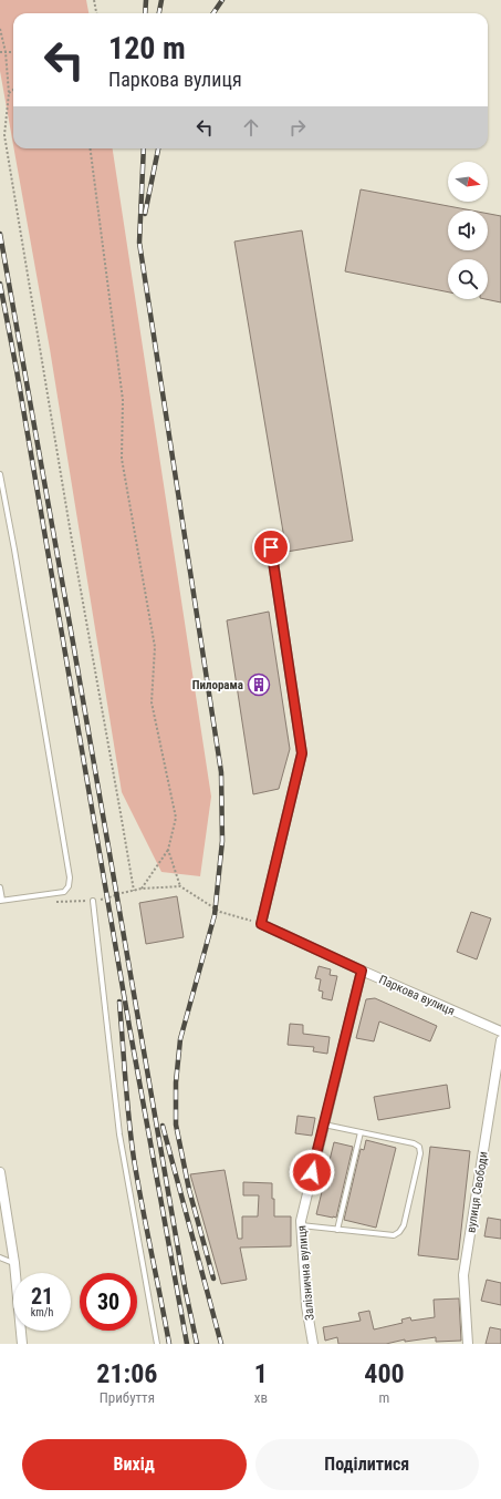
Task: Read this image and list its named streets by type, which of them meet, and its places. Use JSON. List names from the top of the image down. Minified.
{"streets":{"street":["Паркова вулиця","вулиця Свободи","Залізнична вулиця"]},"crossings":[["Паркова вулиця","Залізнична вулиця"]],"places":{"building":["Пилорама"]},"north":"right","page":{"turn":["120 m","Паркова вулиця"],"speed":"21 km/h","limit":"30","eta":["21:06","Прибуття","1","хв","400","m"],"buttons":["Вихід","Поділитися"]}}
